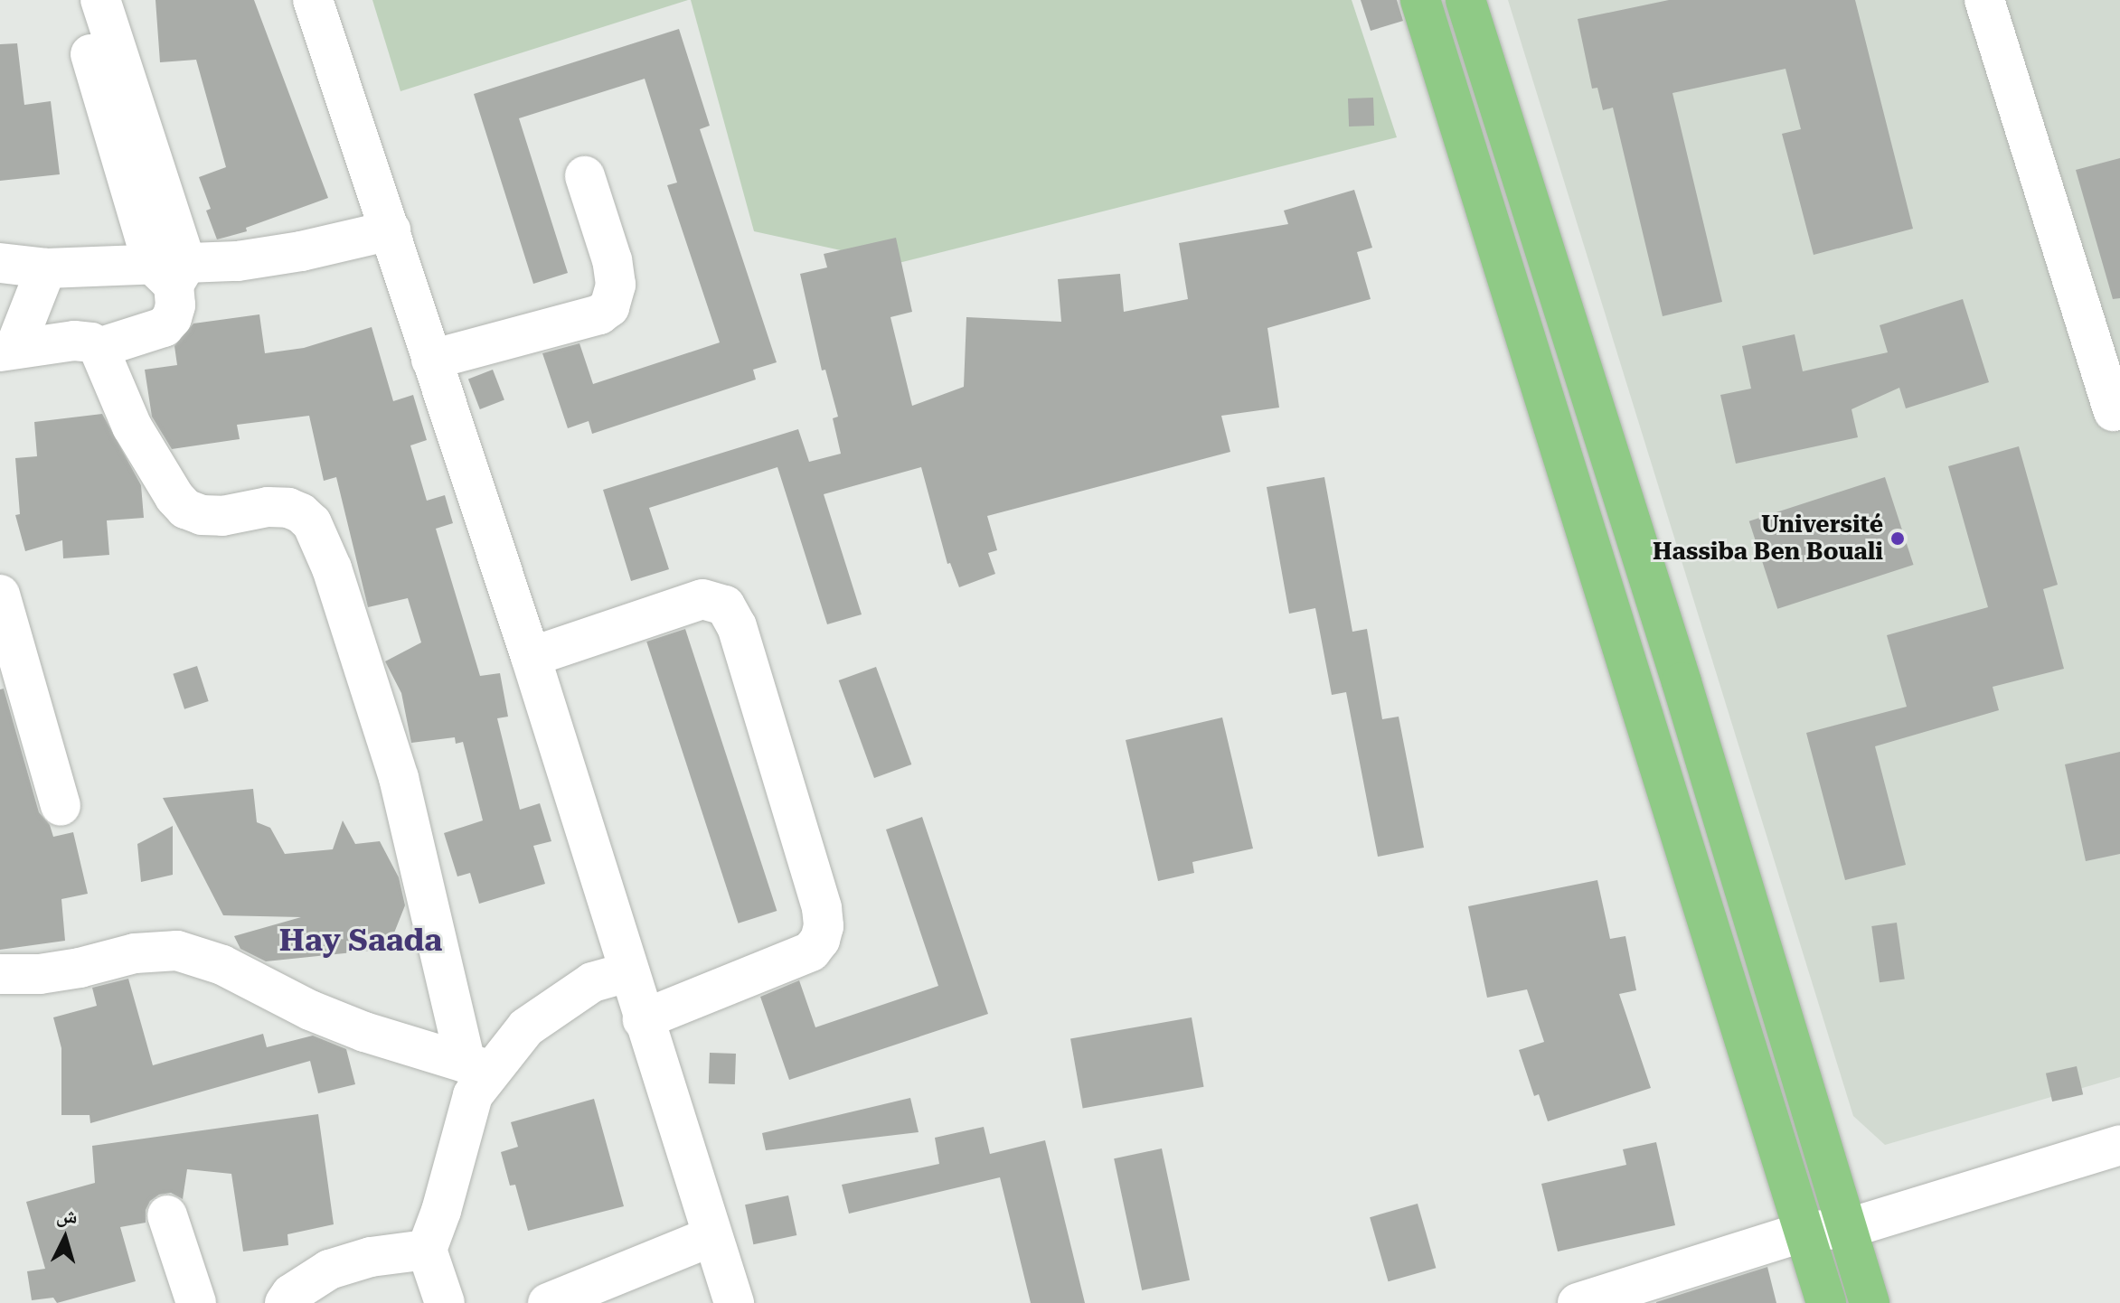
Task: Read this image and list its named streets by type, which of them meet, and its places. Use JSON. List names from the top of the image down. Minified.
{"districts":["Hay Saada"],"places":["Université Hassiba Ben Bouali"],"north":"top"}
